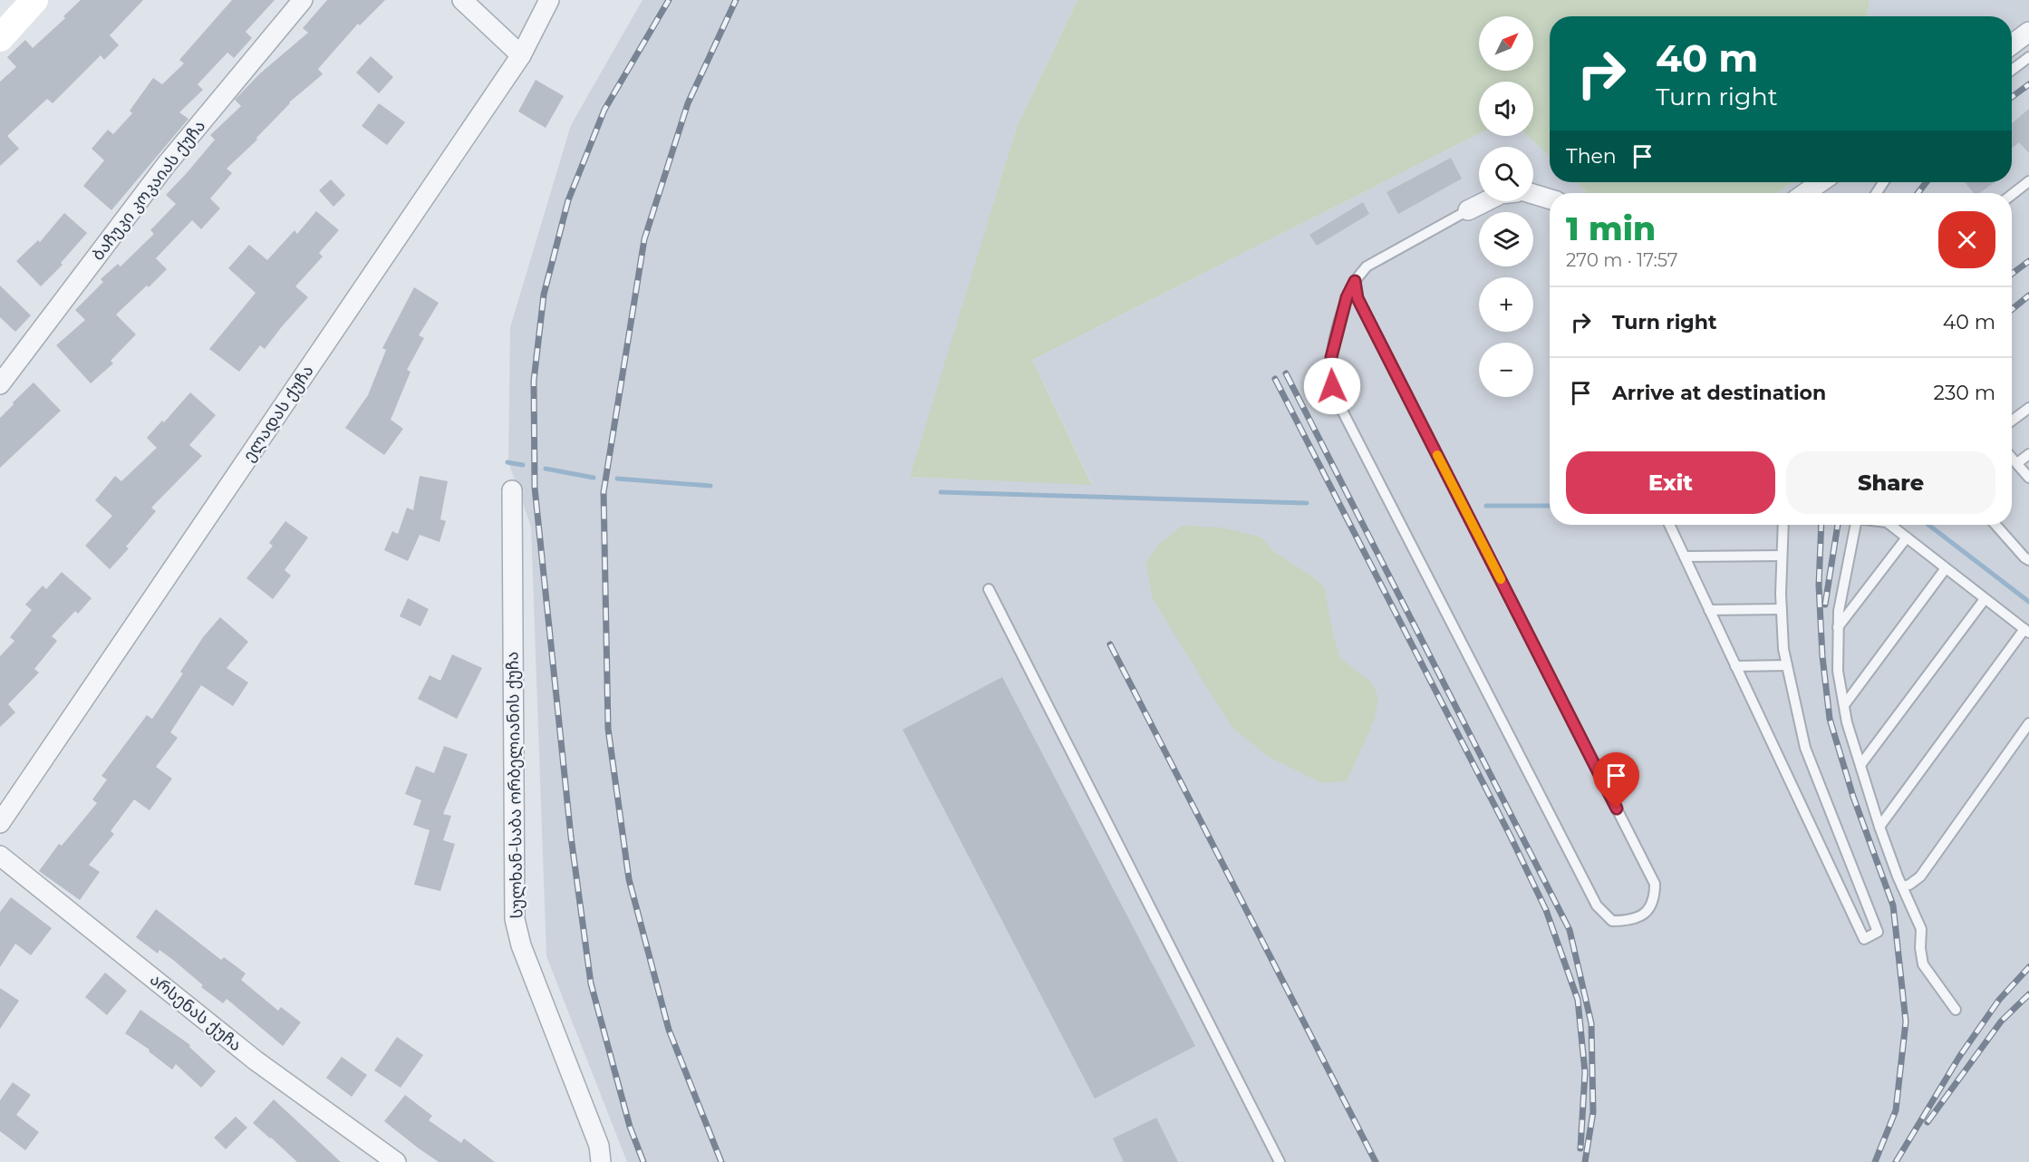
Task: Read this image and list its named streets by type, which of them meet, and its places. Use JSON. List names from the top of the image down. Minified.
{"streets":{"street":["ბაჩუკი კოკაიას ქუჩა","ელადას ქუჩა","სულხან-საბა ორბელიანის ქუჩა","არსენას ქუჩა"]},"north":"top right","page":{"map_buttons":["+","−"],"turn":["40 m","Turn right"],"then":"Then","heading":["1 min","270 m · 17:57"],"list":[{"name":"Turn right","value":"40 m"},{"name":"Arrive at destination","value":"230 m"}],"buttons":["Exit","Share"]}}
